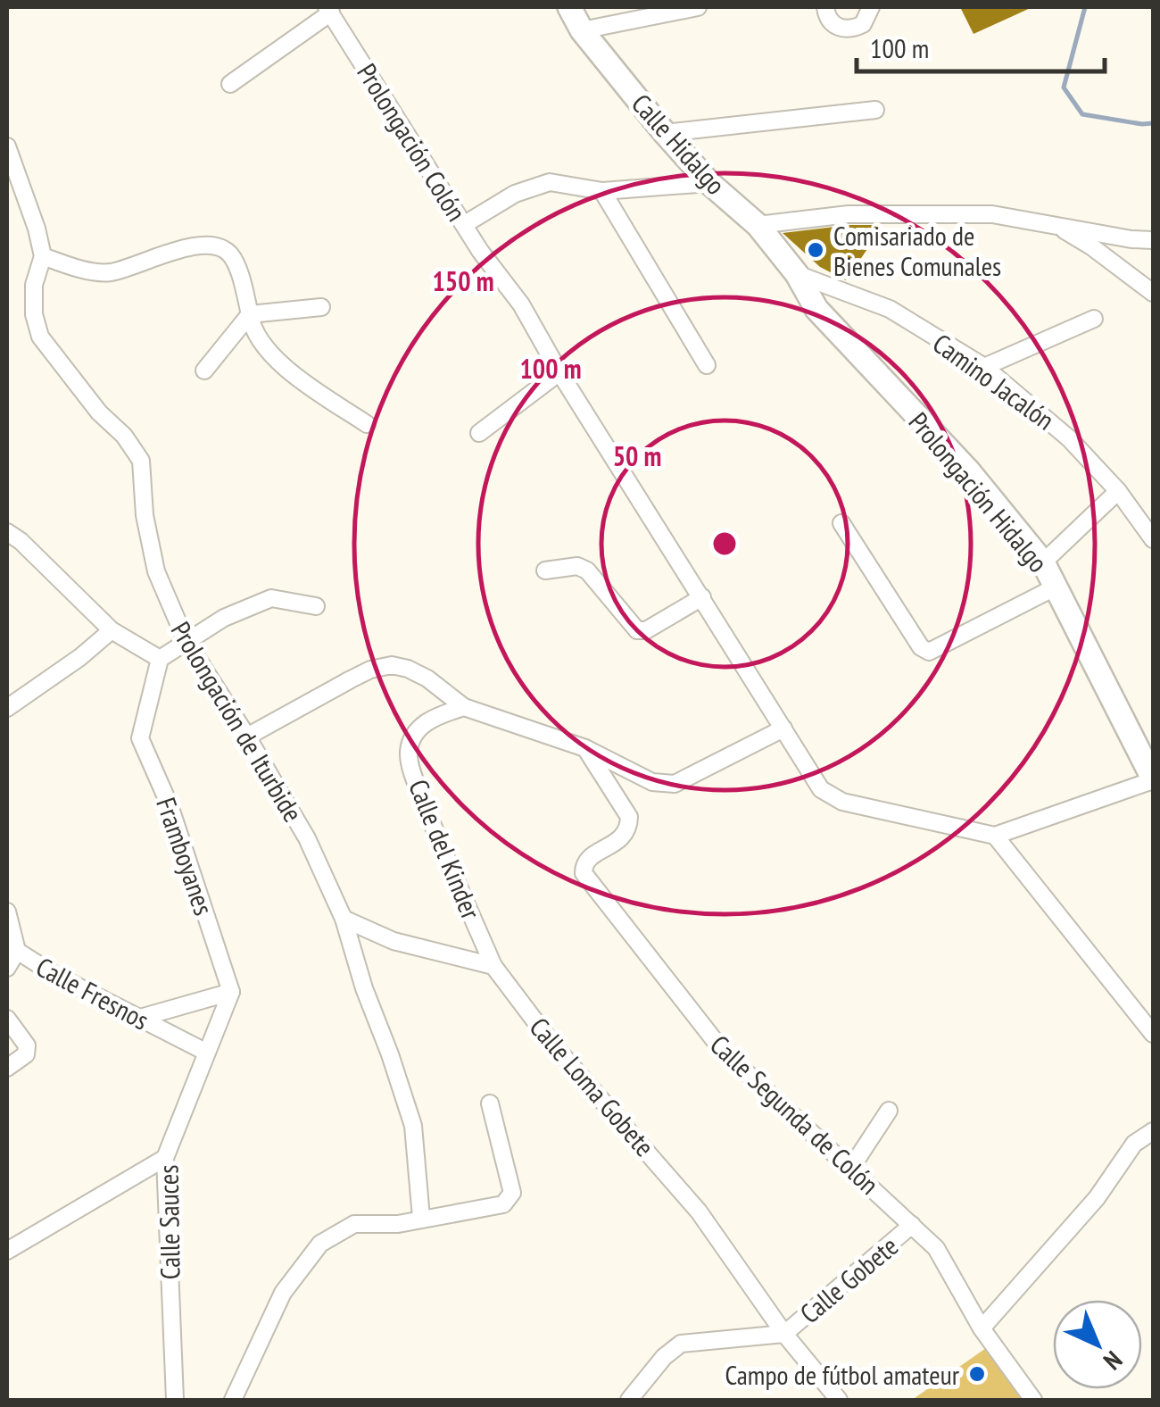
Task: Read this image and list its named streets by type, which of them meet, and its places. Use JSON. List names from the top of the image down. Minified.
{"streets":{"street":["Prolongación Colón","Calle Hidalgo","Camino Jacalón","Prolongación Hidalgo","Prolongación de Iturbide","Calle del Kinder","Framboyanes","Calle Fresnos","Calle Loma Gobete","Calle Segunda de Colón","Calle Sauces","Calle Gobete"]},"crossings":[["Calle Hidalgo","Camino Jacalón"],["Calle Hidalgo","Prolongación Hidalgo"],["Camino Jacalón","Prolongación Hidalgo"],["Calle del Kinder","Calle Loma Gobete"],["Calle Fresnos","Calle Sauces"],["Calle Loma Gobete","Calle Gobete"],["Calle Segunda de Colón","Calle Gobete"]],"places":["Comisariado de Bienes Comunales","Campo de fútbol amateur"],"scale_bar":"100 m","north":"bottom right","rings":["150 m","100 m","50 m"]}
